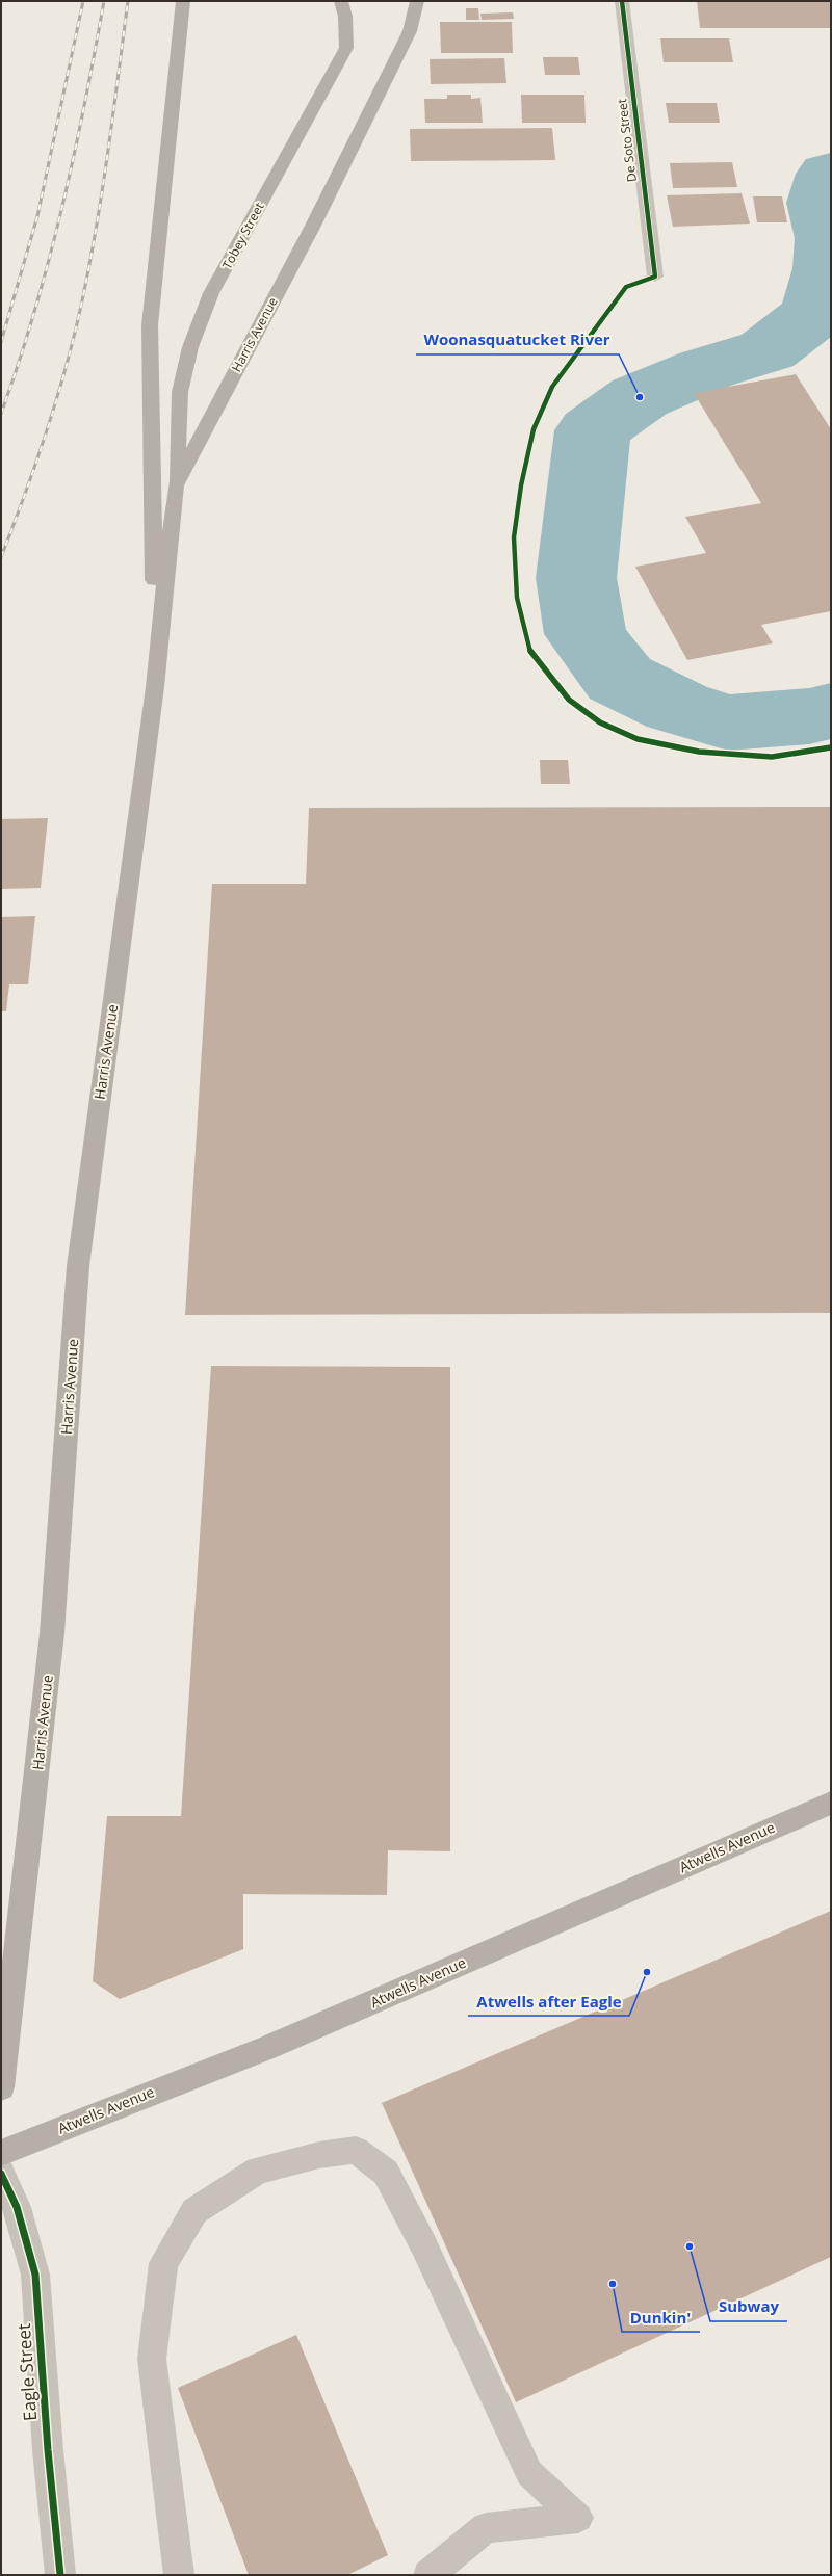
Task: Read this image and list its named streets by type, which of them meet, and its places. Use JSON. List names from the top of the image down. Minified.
{"streets":{"main road":["Tobey Street","Harris Avenue","Atwells Avenue"],"street":["De Soto Street","Eagle Street"]},"crossings":[["Tobey Street","Harris Avenue"]],"places":["Woonasquatucket River","Atwells after Eagle","Subway","Dunkin'"]}
